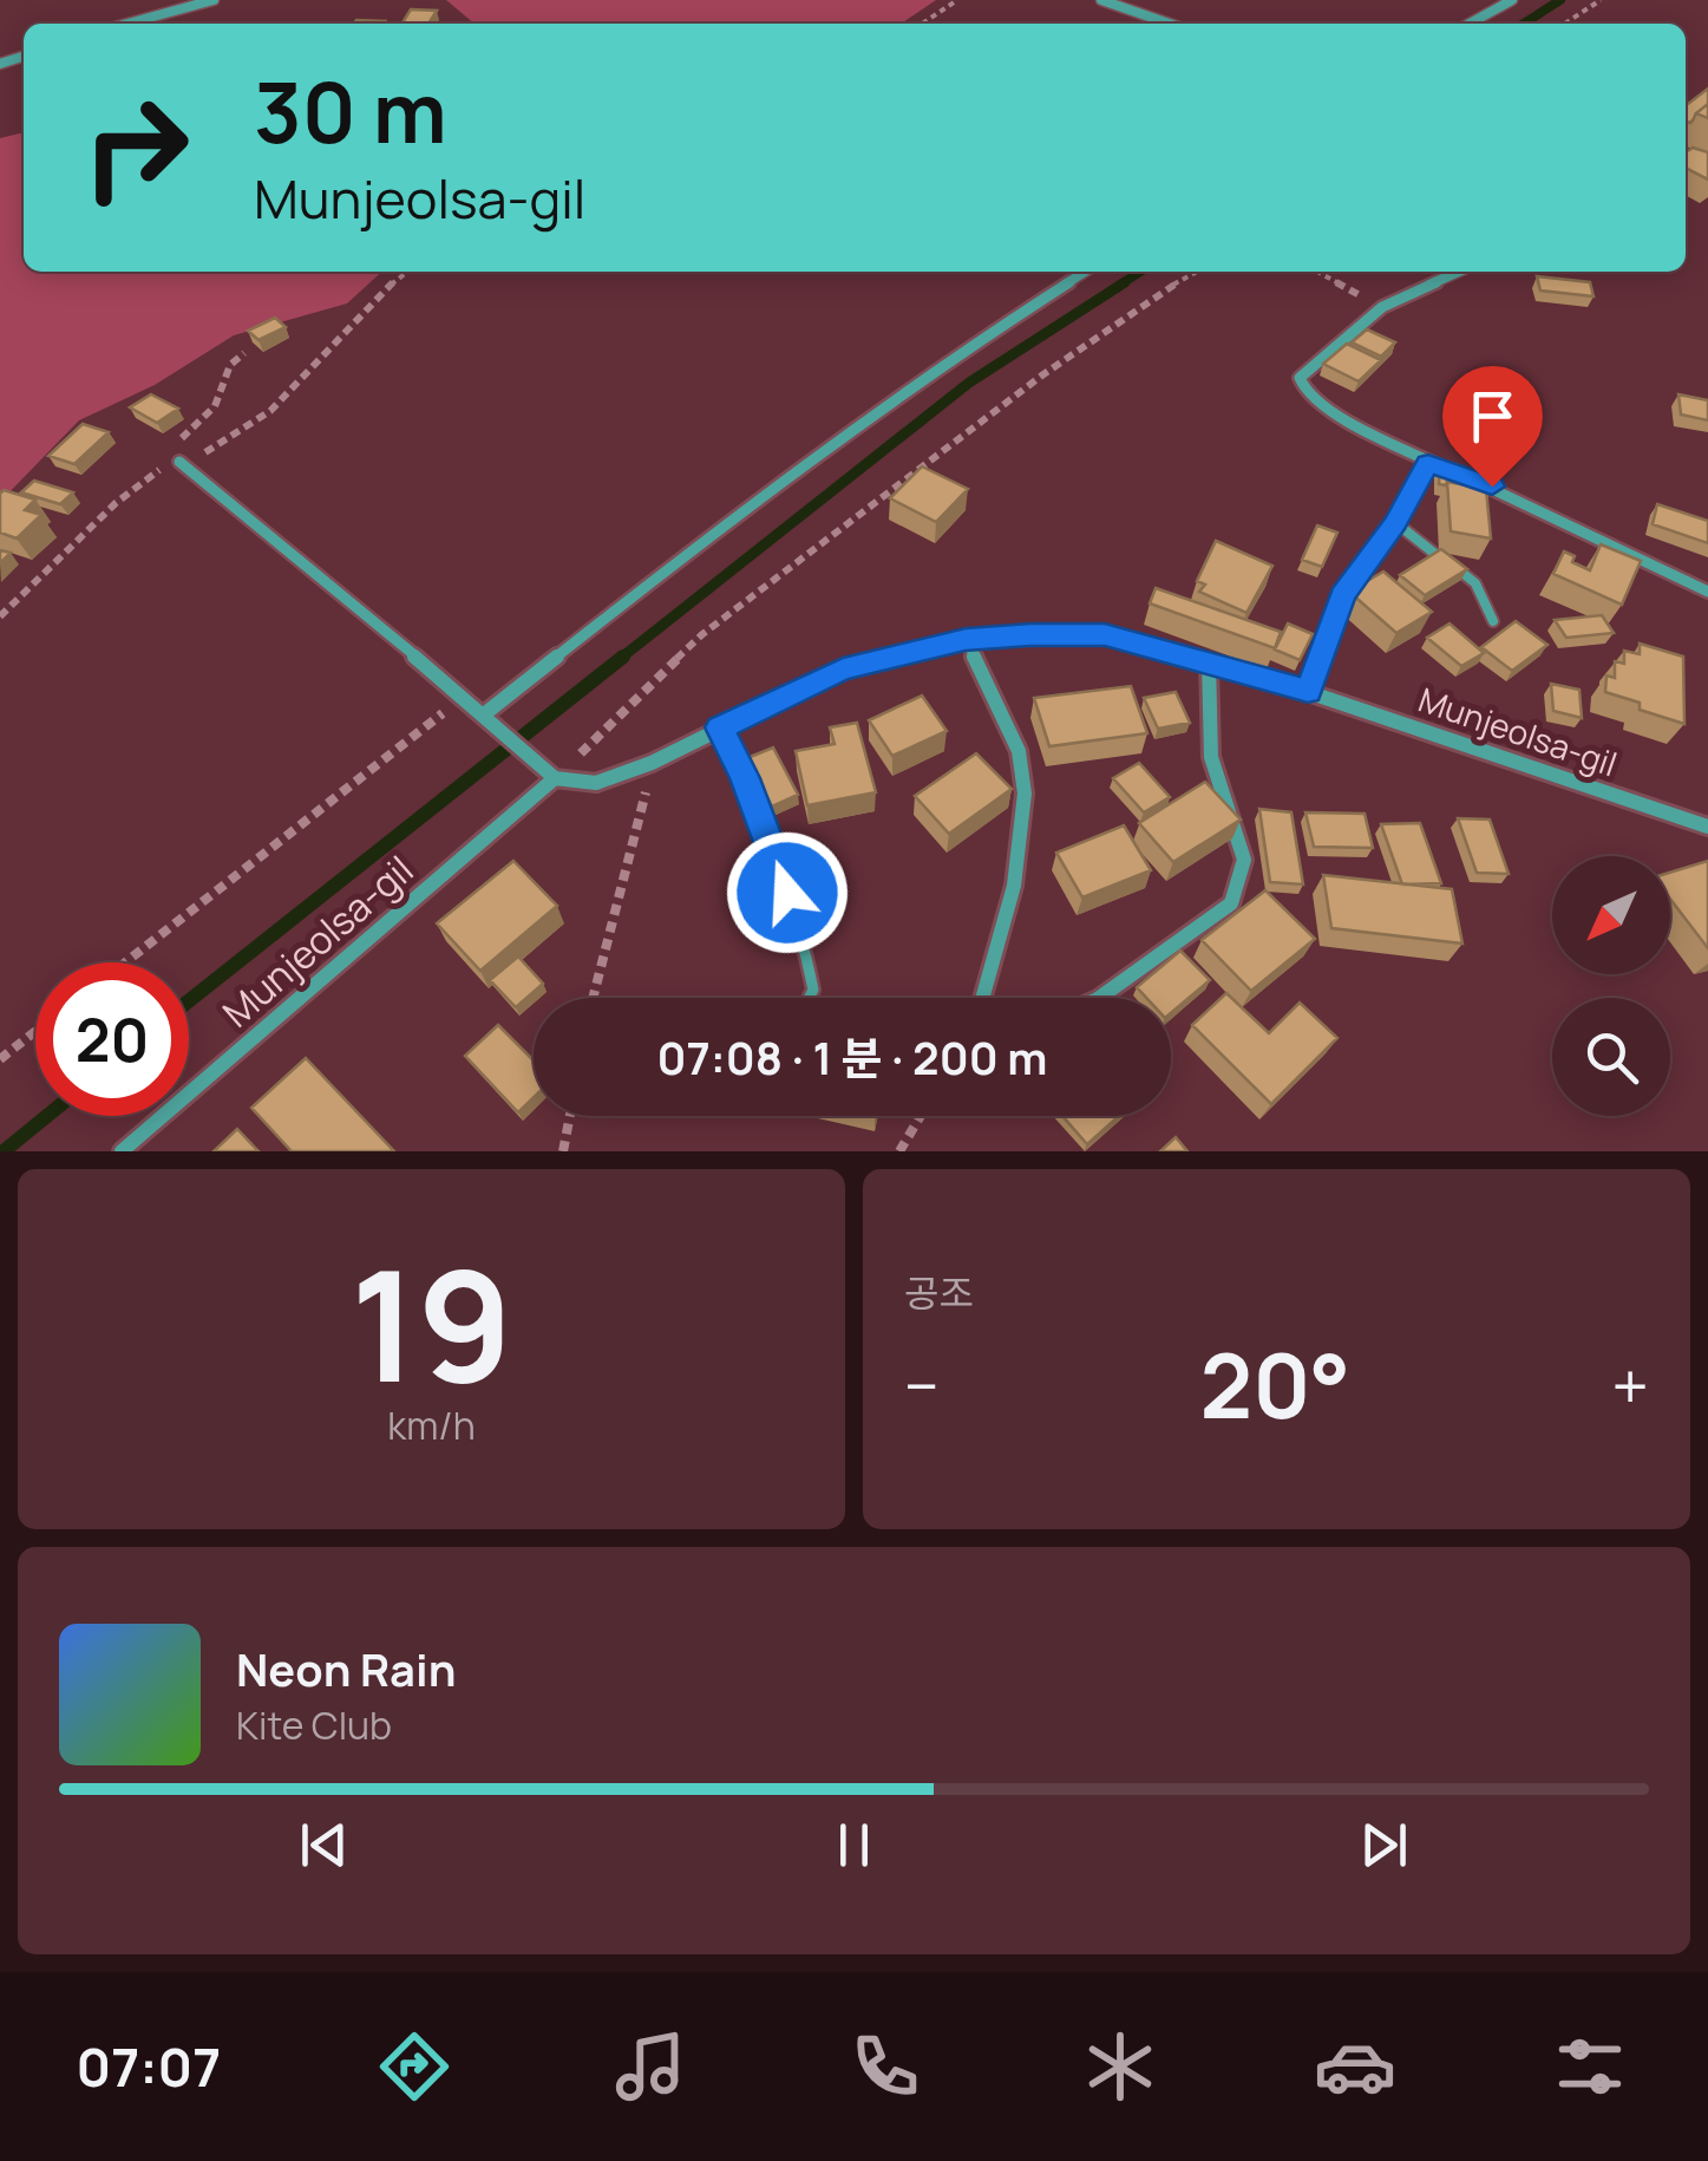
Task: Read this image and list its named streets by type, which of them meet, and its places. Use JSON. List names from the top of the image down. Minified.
{"streets":{"street":["Munjeolsa-gil"]},"north":"bottom left","page":{"turn":["30 m","Munjeolsa-gil"],"limit":"20","trip":"07:08 · 1 분 · 200 m","tile":[["19","km/h"],"공조"],"heat":["−","20°","+"],"song":["Neon Rain","Kite Club"],"tabs":"07:07"}}
